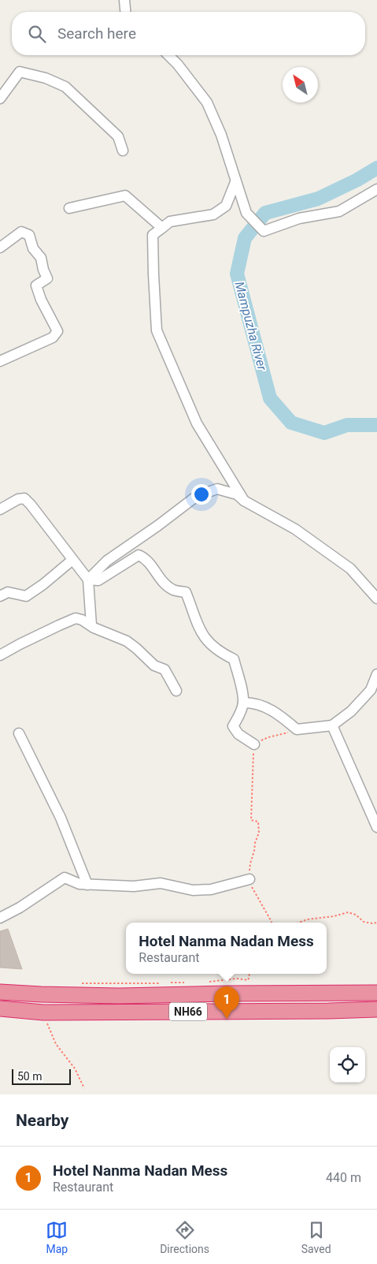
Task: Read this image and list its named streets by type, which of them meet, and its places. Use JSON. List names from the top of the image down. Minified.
{"streets":{"highway":["NH66"]},"water":["Mampuzha River"],"scale_bar":"50 m","north":"top left","page":{"search":"Search here","popup":["Hotel Nanma Nadan Mess","Restaurant"],"pins":"1","scale":"50 m","heading":"Nearby","list":[{"mark":"1","name":"Hotel Nanma Nadan Mess","note":"Restaurant","value":"440 m"}],"nav":["Map","Directions","Saved"]}}
